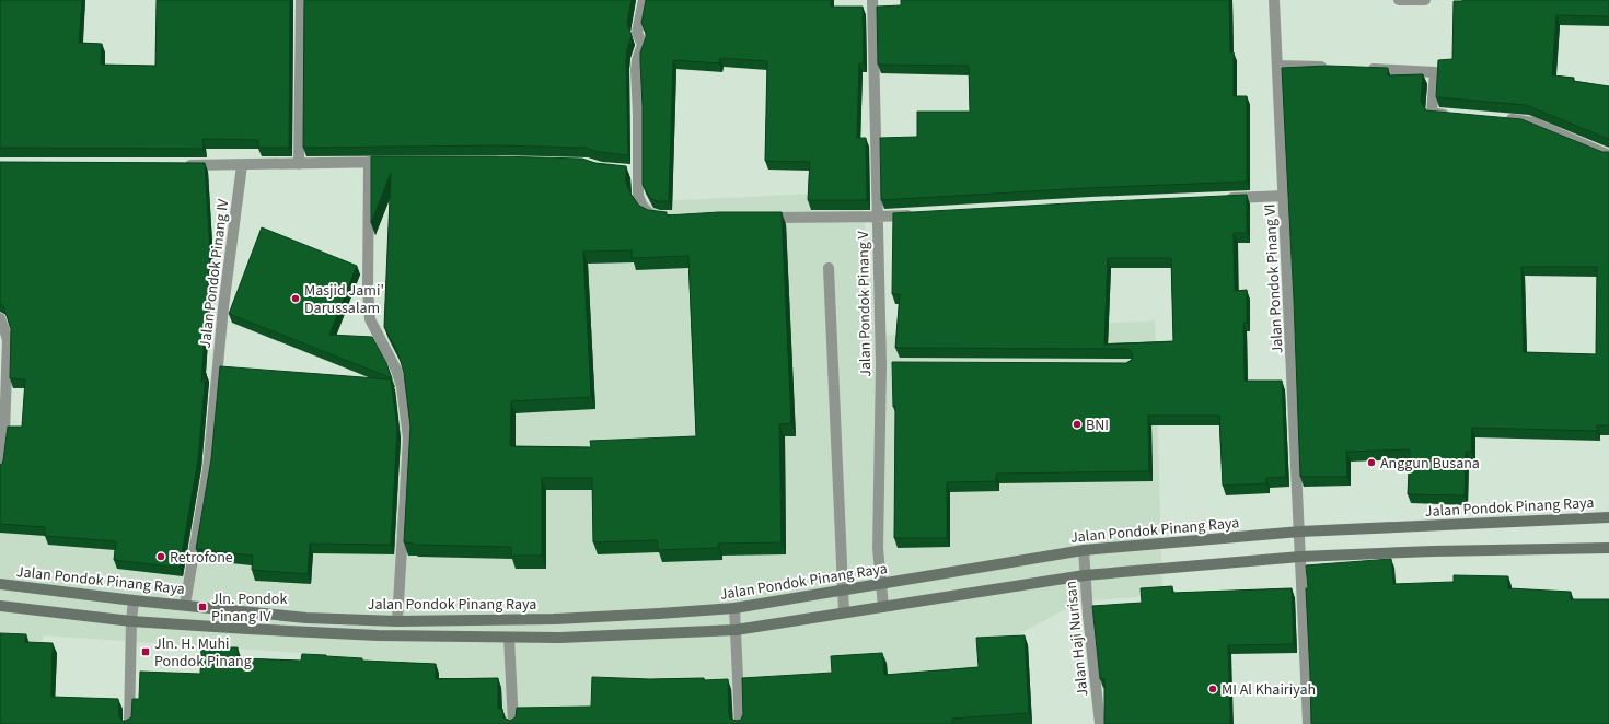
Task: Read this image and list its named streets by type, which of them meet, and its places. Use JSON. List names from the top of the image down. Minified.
{"streets":{"main road":["Jalan Pondok Pinang Raya"],"street":["Jalan Pondok Pinang IV","Jalan Pondok Pinang VI","Jalan Pondok Pinang V","Jalan Haji Nurisan"]},"crossings":[["Jalan Pondok Pinang IV","Jalan Pondok Pinang Raya"],["Jalan Pondok Pinang VI","Jalan Pondok Pinang Raya"],["Jalan Pondok Pinang V","Jalan Pondok Pinang Raya"],["Jalan Pondok Pinang Raya","Jalan Haji Nurisan"]],"places":{"other":["Masjid Jami' Darussalam","BNI","Anggun Busana","Retrofone","MI Al Khairiyah"],"transit":["Jln. Pondok Pinang IV","Jln. H. Muhi Pondok Pinang"]}}
